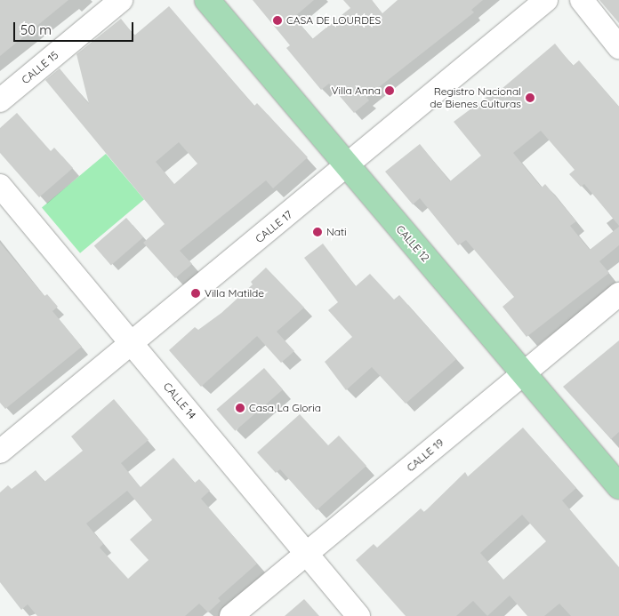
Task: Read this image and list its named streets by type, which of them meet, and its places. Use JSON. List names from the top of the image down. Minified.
{"streets":{"main road":["CALLE 12"],"street":["CALLE 15","CALLE 17","CALLE 14","CALLE 19"]},"crossings":[["CALLE 17","CALLE 12"],["CALLE 17","CALLE 14"],["CALLE 12","CALLE 19"],["CALLE 14","CALLE 19"]],"places":["CASA DE LOURDES","Villa Anna","Registro Nacional de Bienes Culturas","Nati","Villa Matilde","Casa La Gloria"],"scale_bar":"50 m"}
